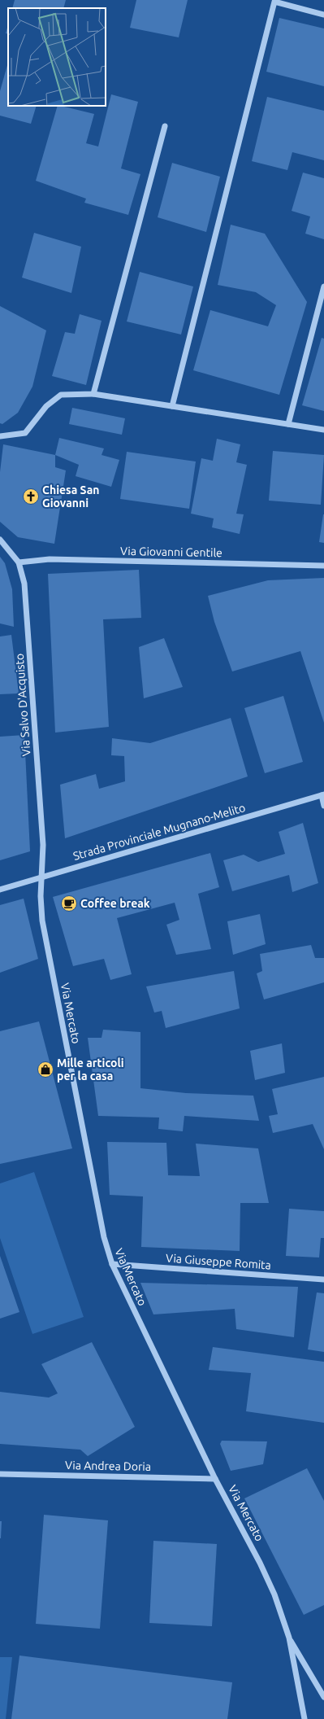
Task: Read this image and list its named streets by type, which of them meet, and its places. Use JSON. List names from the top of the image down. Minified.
{"streets":{"street":["Via Giovanni Gentile","Via Salvo D'Acquisto","Strada Provinciale Mugnano-Melito","Via Mercato","Via Giuseppe Romita","Via Andrea Doria"]},"crossings":[["Via Giovanni Gentile","Via Salvo D'Acquisto"],["Via Salvo D'Acquisto","Strada Provinciale Mugnano-Melito"],["Via Salvo D'Acquisto","Via Mercato"],["Strada Provinciale Mugnano-Melito","Via Mercato"],["Via Mercato","Via Giuseppe Romita"],["Via Mercato","Via Andrea Doria"]],"places":{"church":["Chiesa San Giovanni"],"cafe":["Coffee break"],"shop":["Mille articoli per la casa"]}}
